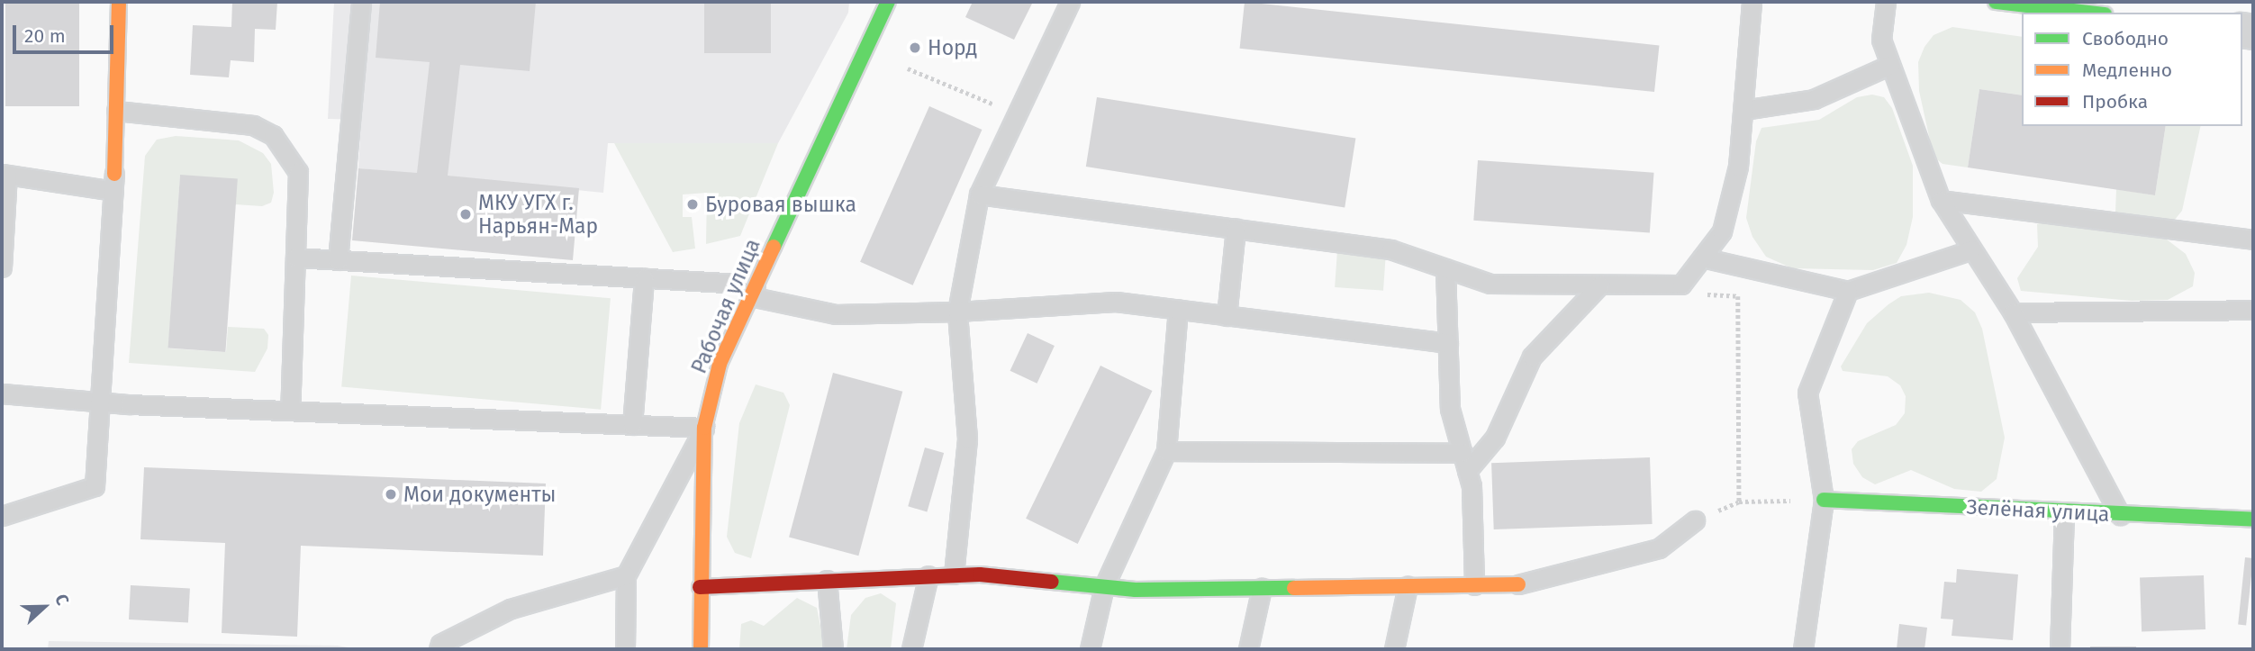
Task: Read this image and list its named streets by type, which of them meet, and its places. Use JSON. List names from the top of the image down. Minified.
{"streets":{"street":["Рабочая улица","Зелёная улица"]},"places":["Норд","Буровая вышка","МКУ УГХ г. Нарьян-Мар","Мои документы"],"legend":["Свободно","Медленно","Пробка"],"scale_bar":"20 m","north":"right"}
